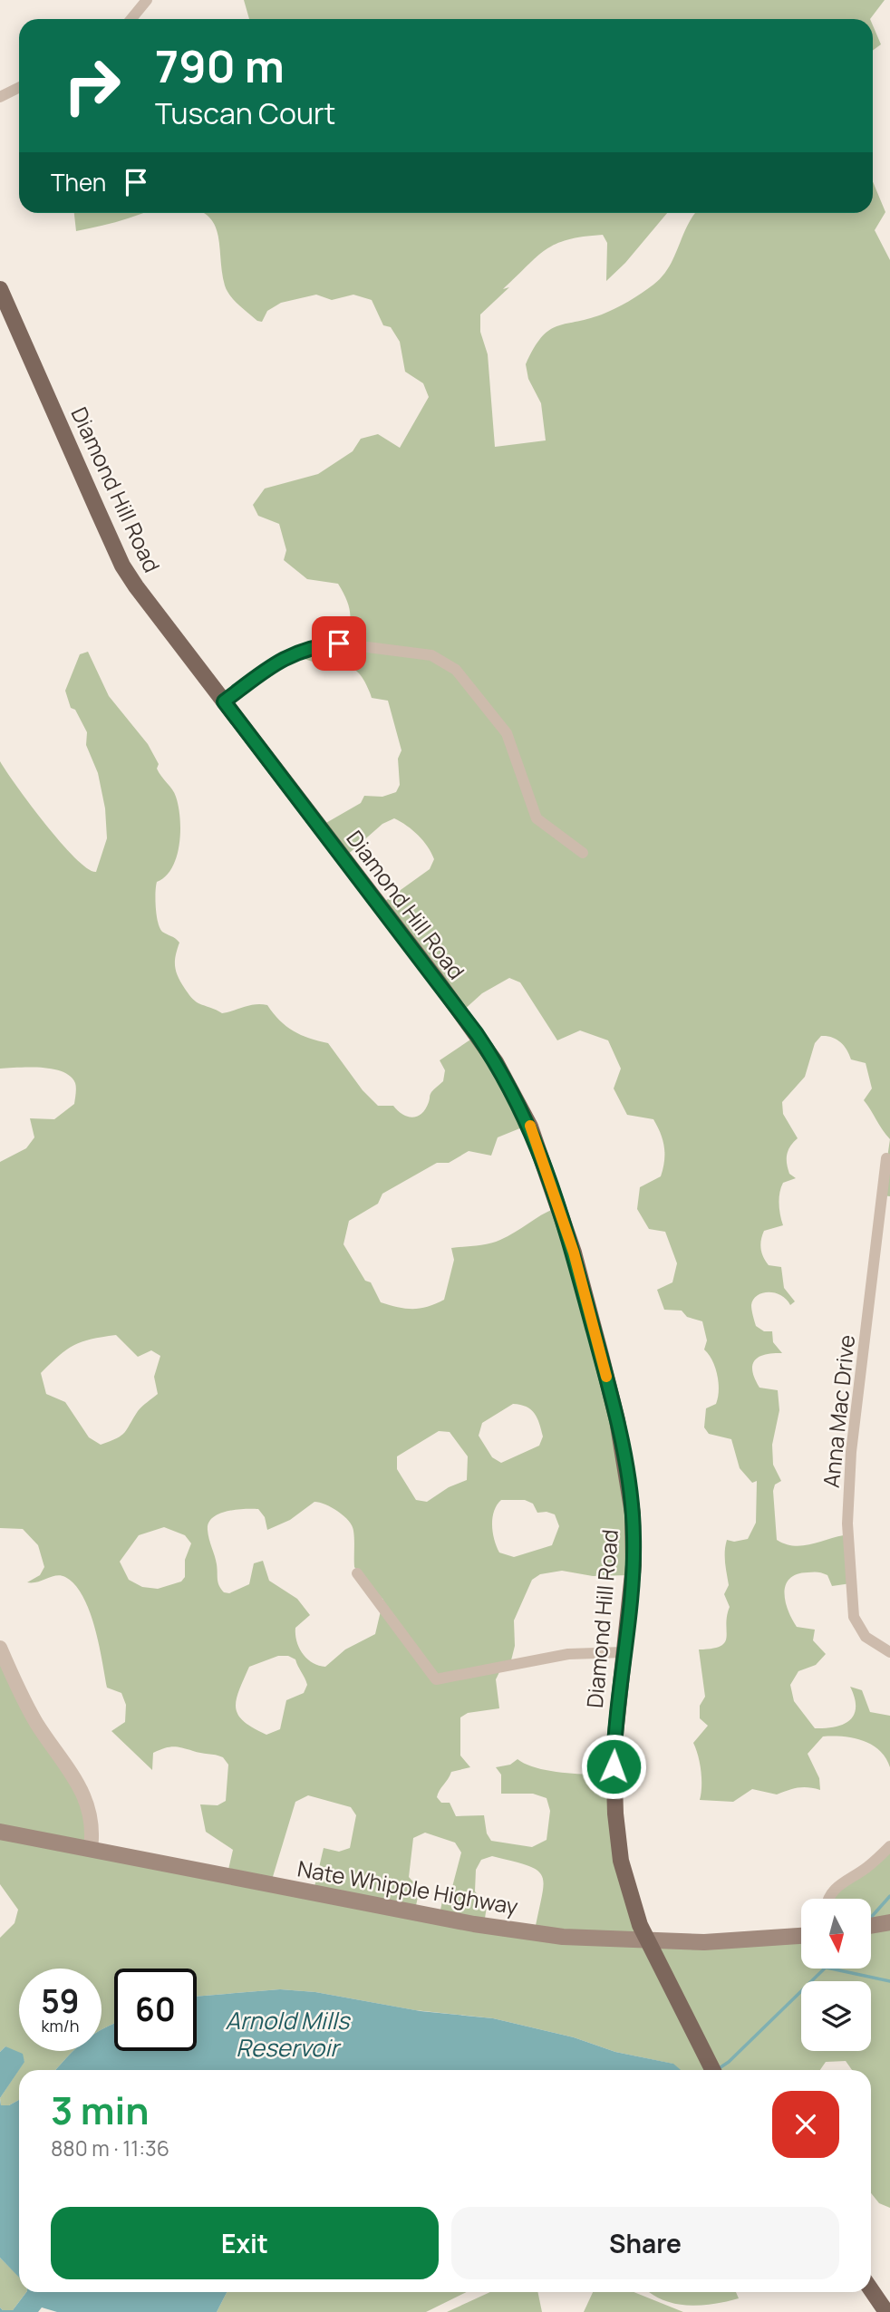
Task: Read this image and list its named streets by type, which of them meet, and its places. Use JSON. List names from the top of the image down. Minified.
{"streets":{"main road":["Diamond Hill Road","Nate Whipple Highway"],"street":["Anna Mac Drive"]},"crossings":[["Diamond Hill Road","Nate Whipple Highway"]],"water":["Arnold Mills Reservoir"],"north":"bottom","page":{"turn":["790 m","Tuscan Court"],"then":"Then","speed":"59 km/h","limit":"60","heading":["3 min","880 m · 11:36"],"buttons":["Exit","Share"]}}
